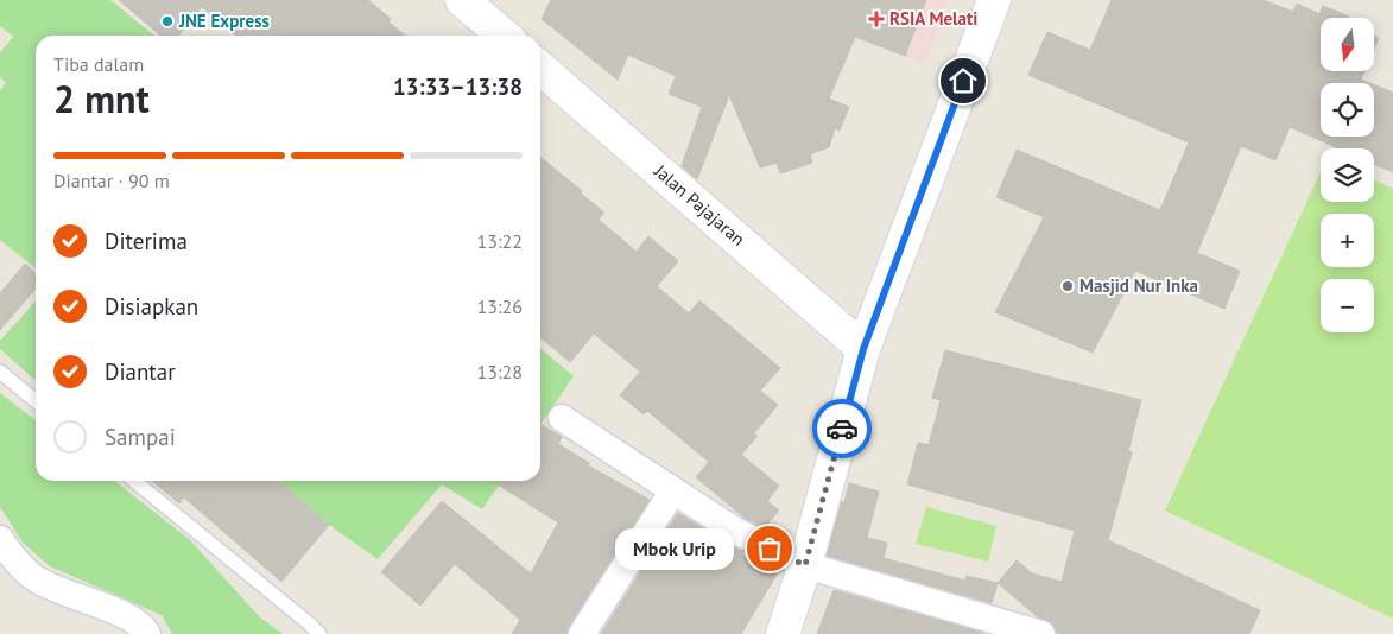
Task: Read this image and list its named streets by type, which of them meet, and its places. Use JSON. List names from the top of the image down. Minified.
{"streets":{"street":["Jalan Pajajaran"]},"places":{"health":["RSIA Melati"],"other":["JNE Express","Masjid Nur Inka","Mbok Urip"]},"north":"bottom","page":{"map_buttons":["+","−"],"heading":["2 mnt","Tiba dalam","13:33–13:38"],"bar":"Diantar · 90 m","list":[["Diterima","13:22"],["Disiapkan","13:26"],["Diantar","13:28"],"Sampai"],"bubble":"Mbok Urip"}}
